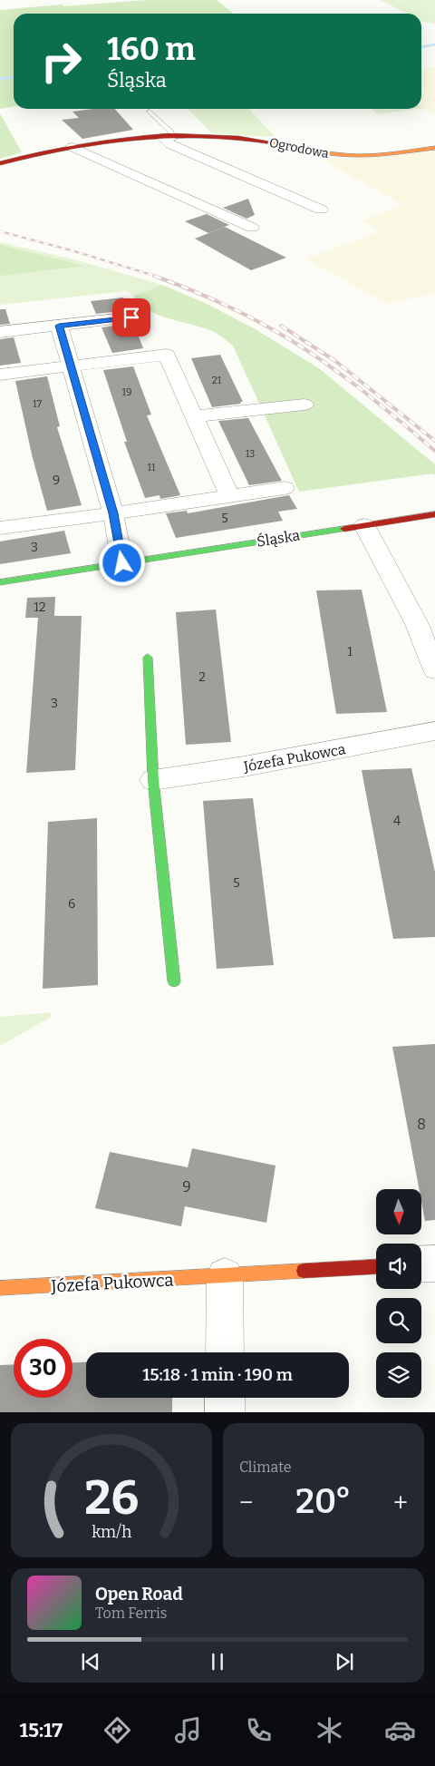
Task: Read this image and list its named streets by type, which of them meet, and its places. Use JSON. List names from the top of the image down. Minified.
{"streets":{"street":["Ogrodowa","Śląska","Józefa Pukowca"]},"house_numbers":["21","19","17","13","11","9","5","3","12","1","2","3","4","5","6","8","9"],"north":"bottom","page":{"turn":["160 m","Śląska"],"limit":"30","trip":"15:18 · 1 min · 190 m","tile":"Climate","heat":["−","20°","+"],"song":["Open Road","Tom Ferris"],"tabs":"15:17","gauge":["26","km/h"]}}
